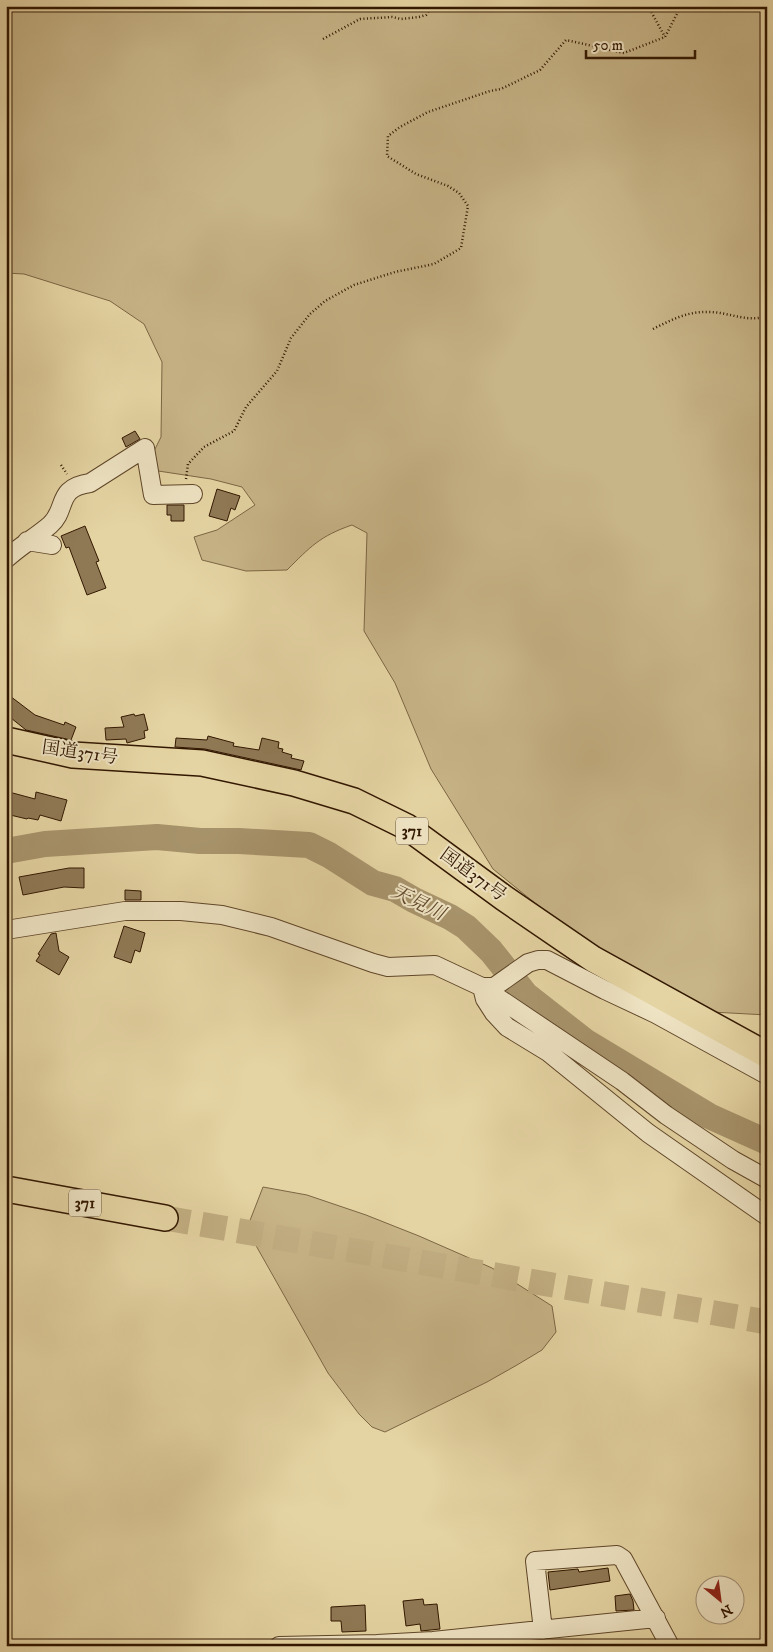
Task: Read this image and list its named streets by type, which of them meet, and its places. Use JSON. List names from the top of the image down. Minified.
{"streets":{"highway":["国道371号","371"]},"water":["天見川"],"scale_bar":"50 m","north":"bottom right"}
